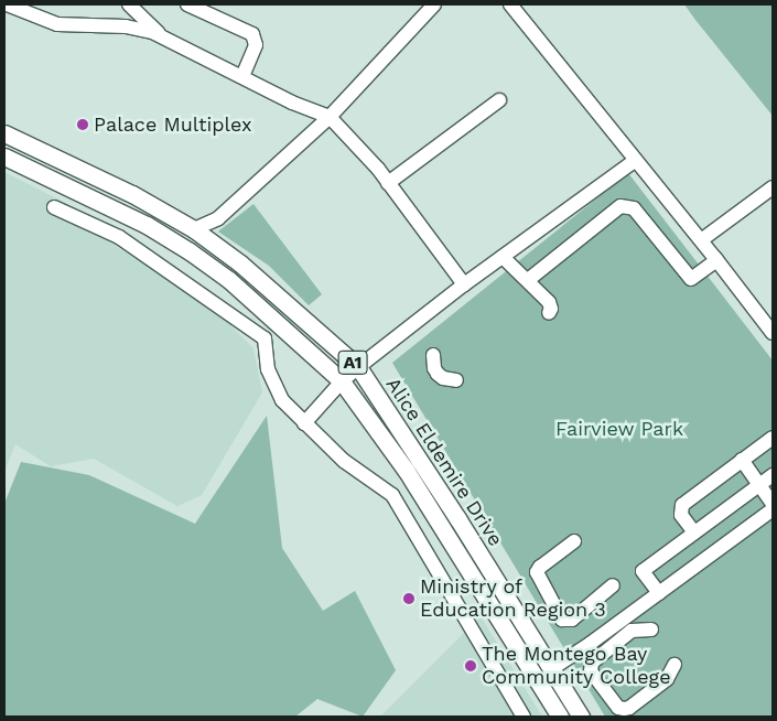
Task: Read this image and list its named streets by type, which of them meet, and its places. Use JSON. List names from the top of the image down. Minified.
{"streets":{"main road":["A1","Alice Eldemire Drive"]},"parks":["Fairview Park"],"places":["Palace Multiplex","Ministry of Education Region 3","The Montego Bay Community College"]}
